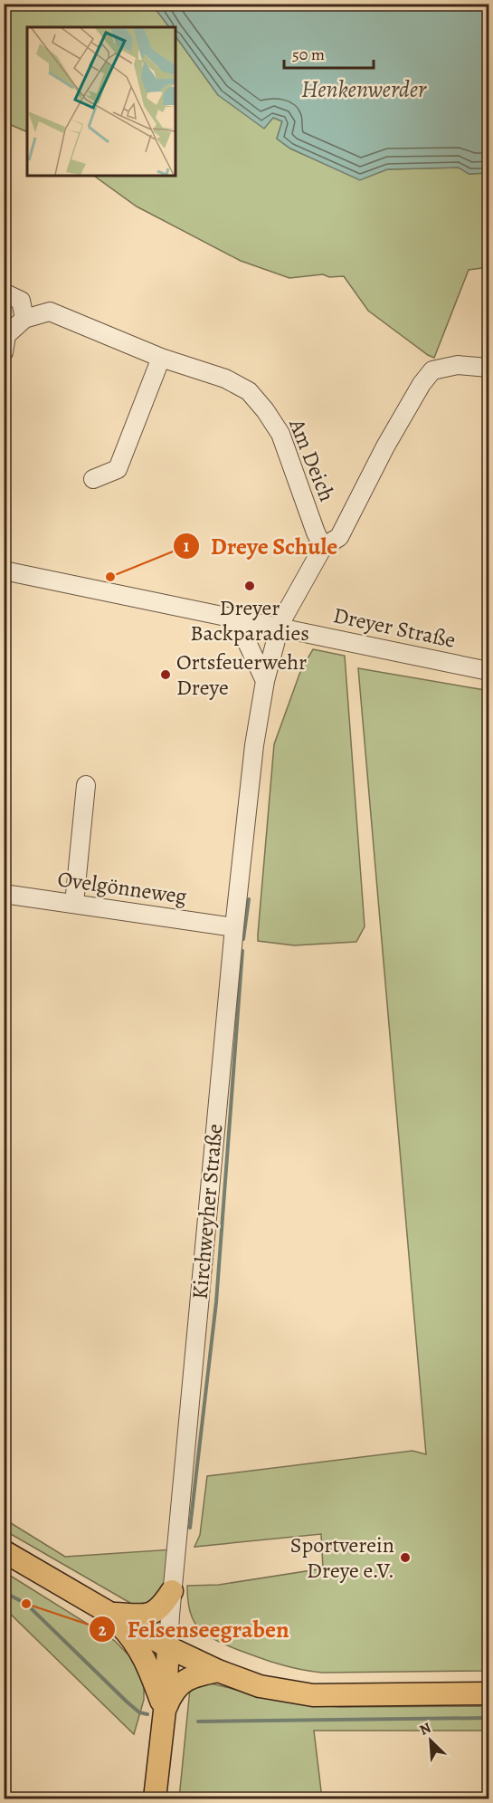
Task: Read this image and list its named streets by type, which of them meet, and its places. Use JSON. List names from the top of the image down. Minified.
{"streets":{"main road":["Kirchweyher Straße"],"street":["Am Deich","Dreyer Straße","Ovelgönneweg"]},"crossings":[["Am Deich","Dreyer Straße"],["Am Deich","Kirchweyher Straße"],["Dreyer Straße","Kirchweyher Straße"],["Ovelgönneweg","Kirchweyher Straße"]],"water":["Henkenwerder"],"places":["Dreye Schule","Dreyer Backparadies","Ortsfeuerwehr Dreye","Sportverein Dreye e.V.","Felsenseegraben"],"scale_bar":"50 m","north":"top left"}
